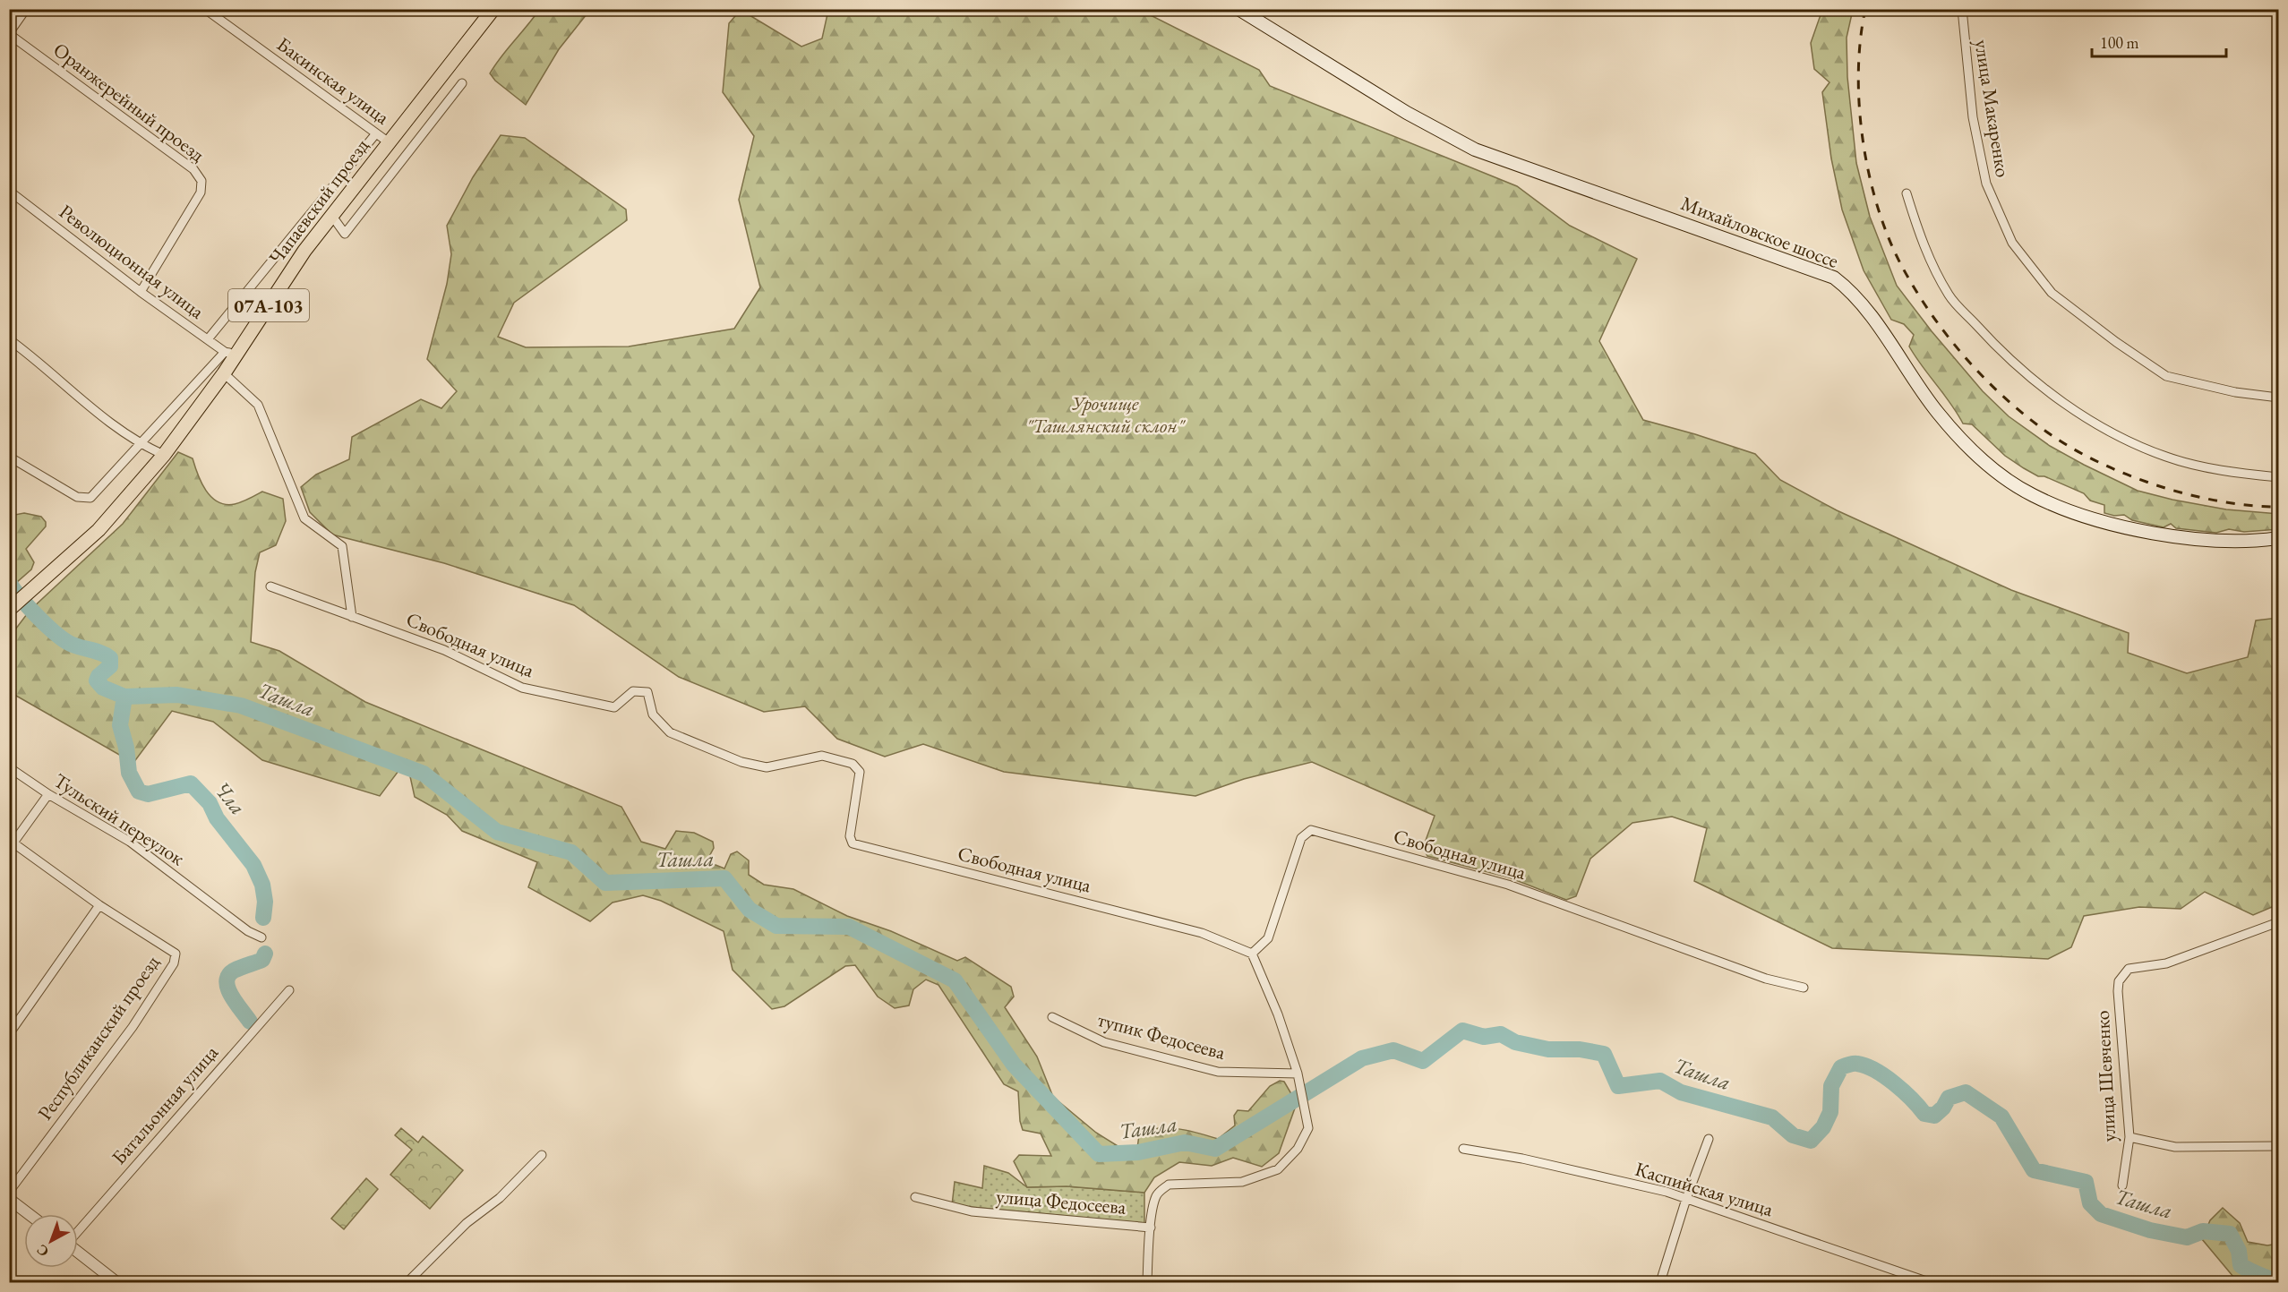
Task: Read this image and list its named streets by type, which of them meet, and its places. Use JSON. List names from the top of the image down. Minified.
{"streets":{"main road":["Чапаевский проезд","Михайловское шоссе","07А-103"],"street":["Бакинская улица","Оранжерейный проезд","улица Макаренко","Революционная улица","Свободная улица","Тульский переулок","тупик Федосеева","Республиканский проезд","улица Шевченко","Батальонная улица","Каспийская улица","улица Федосеева"]},"crossings":[["Бакинская улица","Чапаевский проезд"],["Оранжерейный проезд","Революционная улица"],["Чапаевский проезд","Революционная улица"]],"water":["Ташла","Чла"],"parks":["Урочище \"Ташлянский склон\""],"scale_bar":"100 m","north":"bottom left"}
